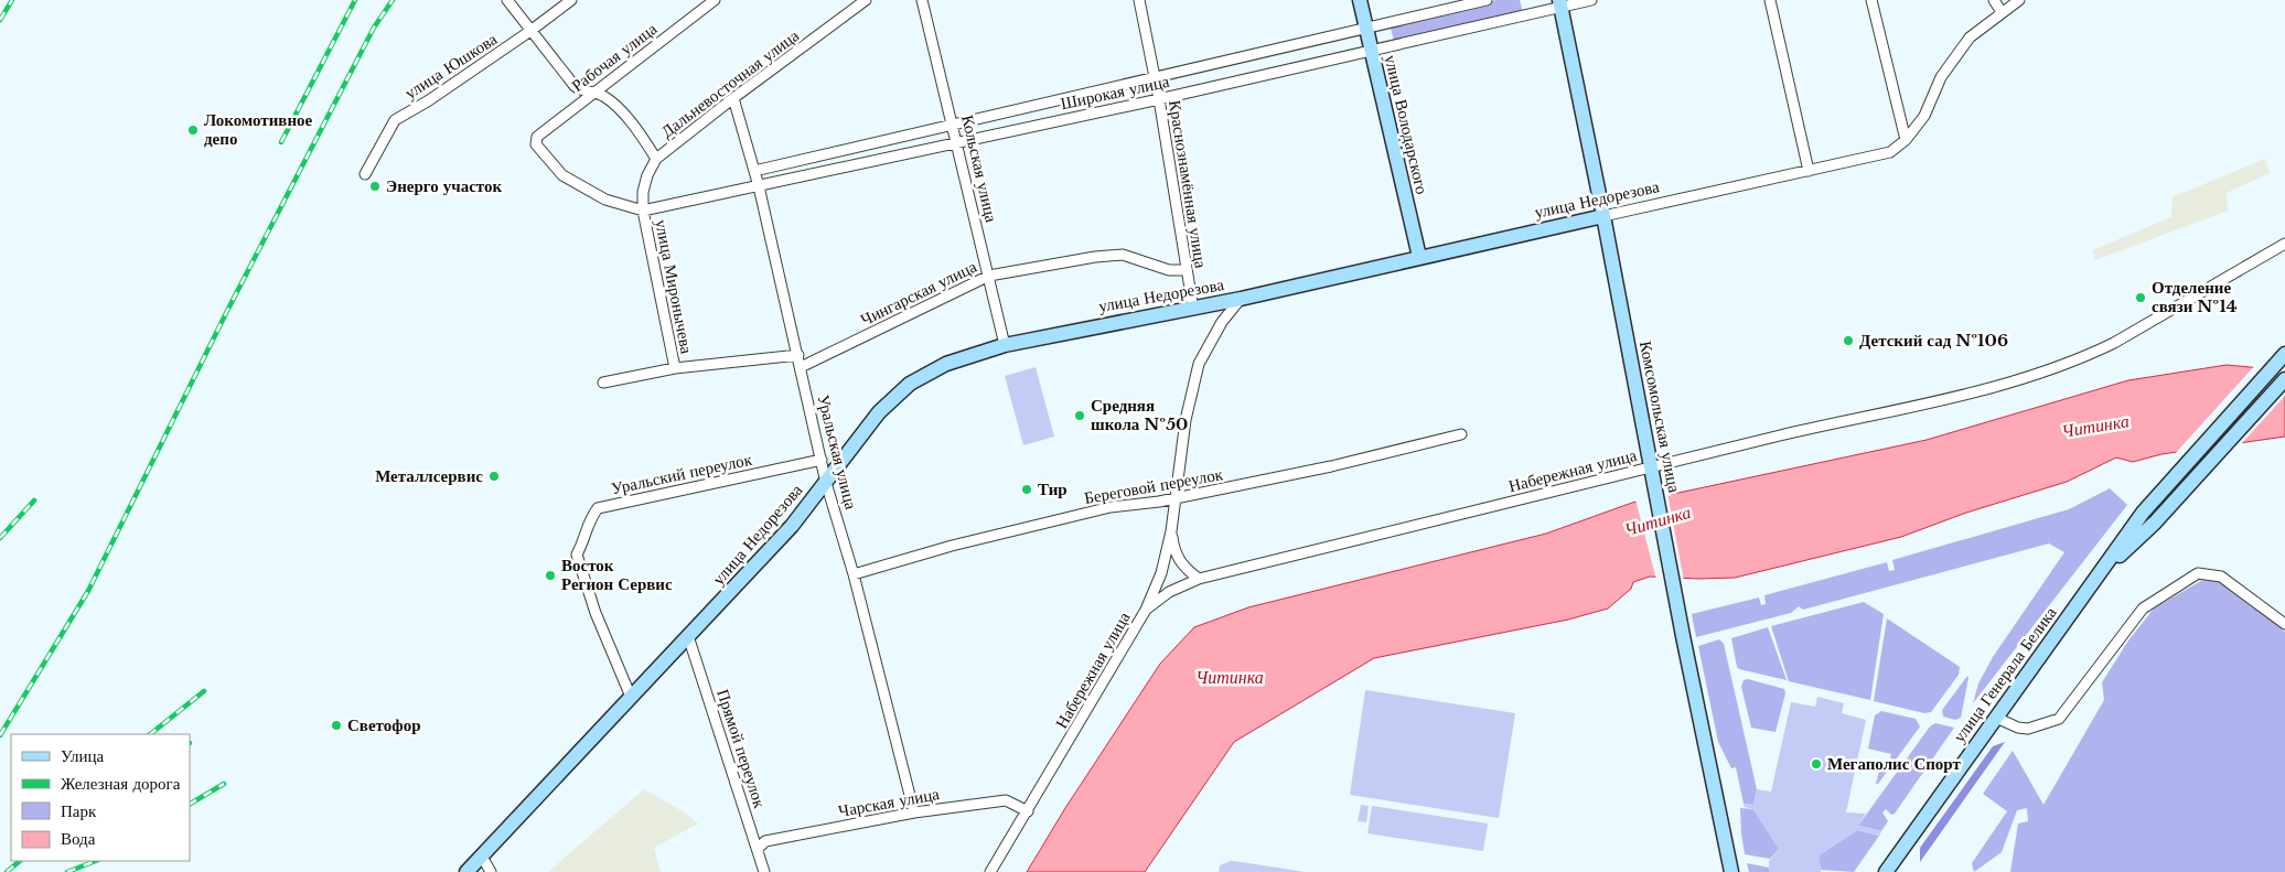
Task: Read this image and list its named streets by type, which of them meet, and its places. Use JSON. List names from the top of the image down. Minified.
{"streets":{"main road":["улица Володарского","улица Недорезова","Комсомольская улица","улица Генерала Белика"],"street":["Рабочая улица","улица Юшкова","Дальневосточная улица","Широкая улица","Кольская улица","Краснознамённая улица","улица Миронычева","Чингарская улица","Уральская улица","Набережная улица","Уральский переулок","Береговой переулок","Прямой переулок","Чарская улица"]},"crossings":[["Рабочая улица","Дальневосточная улица"],["Рабочая улица","Широкая улица"],["Рабочая улица","улица Миронычева"],["Дальневосточная улица","Широкая улица"],["Дальневосточная улица","улица Миронычева"],["Дальневосточная улица","Уральская улица"],["Широкая улица","улица Володарского"],["Широкая улица","Кольская улица"],["Широкая улица","Краснознамённая улица"],["Широкая улица","улица Миронычева"],["Широкая улица","Комсомольская улица"],["Широкая улица","Уральская улица"],["улица Володарского","улица Недорезова"],["Кольская улица","улица Недорезова"],["Кольская улица","Чингарская улица"],["Краснознамённая улица","улица Недорезова"],["Краснознамённая улица","Чингарская улица"],["улица Недорезова","Комсомольская улица"],["улица Недорезова","Уральская улица"],["улица Недорезова","Уральский переулок"],["улица Недорезова","Прямой переулок"],["Чингарская улица","Уральская улица"],["Комсомольская улица","Набережная улица"],["Уральская улица","Уральский переулок"],["Уральская улица","Береговой переулок"],["Уральская улица","Чарская улица"],["Набережная улица","Чарская улица"],["Прямой переулок","Чарская улица"]],"water":["Читинка"],"places":["Локомотивное депо","Энерго участок","Отделение связи №14","Детский сад №106","Средняя школа №50","Металлсервис","Тир","Восток Регион Сервис","Светофор","Мегаполис Спорт"],"legend":["Улица","Железная дорога","Парк","Вода"]}
